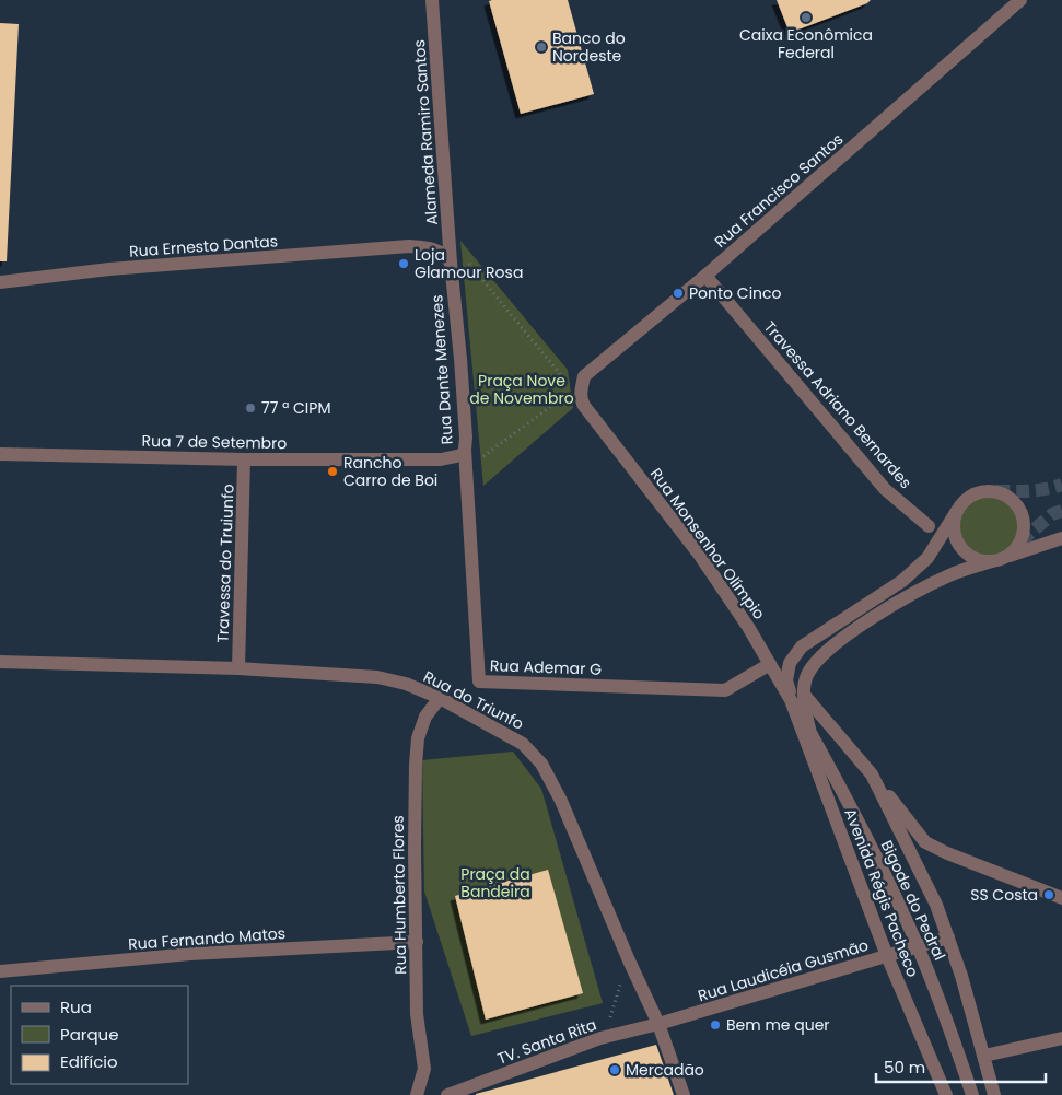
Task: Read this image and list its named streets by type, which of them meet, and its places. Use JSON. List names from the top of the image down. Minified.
{"streets":{"street":["Alameda Ramiro Santos","Rua Francisco Santos","Rua Ernesto Dantas","Rua Dante Menezes","Travessa Adriano Bernardes","Rua 7 de Setembro","Rua Monsenhor Olímpio","Travessa do Truiunfo","Rua Ademar G","Rua do Triunfo","Avenida Régis Pacheco","Rua Humberto Flores","Bigode do Pedral","Rua Fernando Matos","Rua Laudicéia Gusmão","TV. Santa Rita"]},"crossings":[["Alameda Ramiro Santos","Rua Ernesto Dantas"],["Alameda Ramiro Santos","Rua Dante Menezes"],["Rua Francisco Santos","Travessa Adriano Bernardes"],["Rua Francisco Santos","Rua Monsenhor Olímpio"],["Rua Ernesto Dantas","Rua Dante Menezes"],["Rua Dante Menezes","Rua 7 de Setembro"],["Rua Dante Menezes","Rua Ademar G"],["Rua 7 de Setembro","Travessa do Truiunfo"],["Rua Monsenhor Olímpio","Rua Ademar G"],["Rua Monsenhor Olímpio","Avenida Régis Pacheco"],["Rua Monsenhor Olímpio","Bigode do Pedral"],["Travessa do Truiunfo","Rua do Triunfo"],["Rua do Triunfo","Rua Humberto Flores"],["Rua do Triunfo","Rua Laudicéia Gusmão"],["Rua do Triunfo","TV. Santa Rita"],["Avenida Régis Pacheco","Bigode do Pedral"],["Avenida Régis Pacheco","Rua Laudicéia Gusmão"],["Rua Humberto Flores","Rua Fernando Matos"],["Rua Laudicéia Gusmão","TV. Santa Rita"]],"parks":["Praça Nove de Novembro","Praça da Bandeira"],"places":["Caixa Econômica Federal","Banco do Nordeste","Loja Glamour Rosa","Ponto Cinco","77 ª CIPM","Rancho Carro de Boi","SS Costa","Bem me quer","Mercadão"],"legend":["Rua","Parque","Edifício"],"scale_bar":"50 m"}
